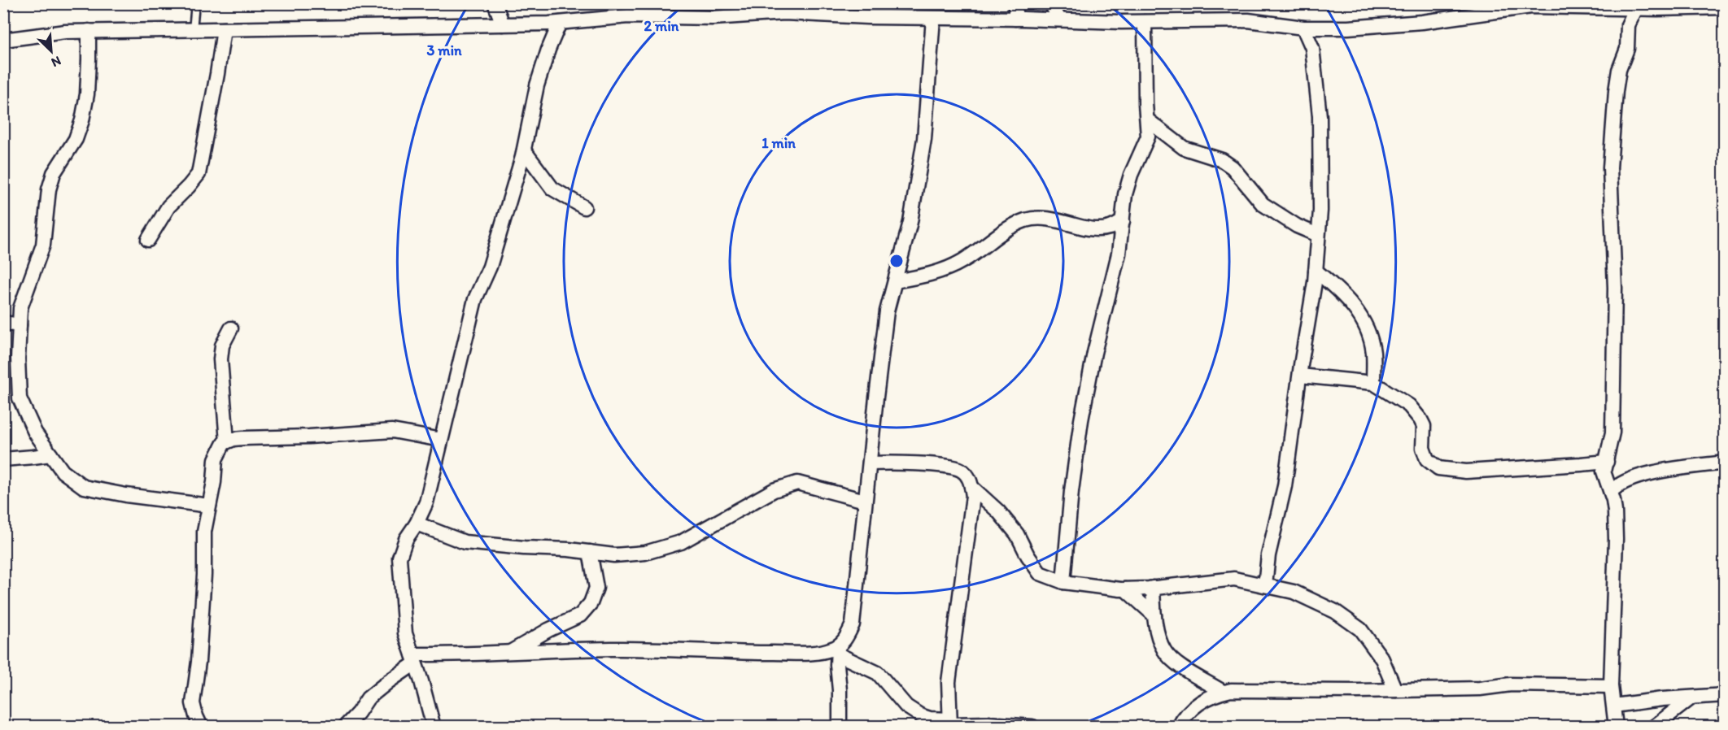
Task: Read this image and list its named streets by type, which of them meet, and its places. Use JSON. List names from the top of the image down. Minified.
{"north":"bottom right","rings":["2 min","3 min","1 min"]}
